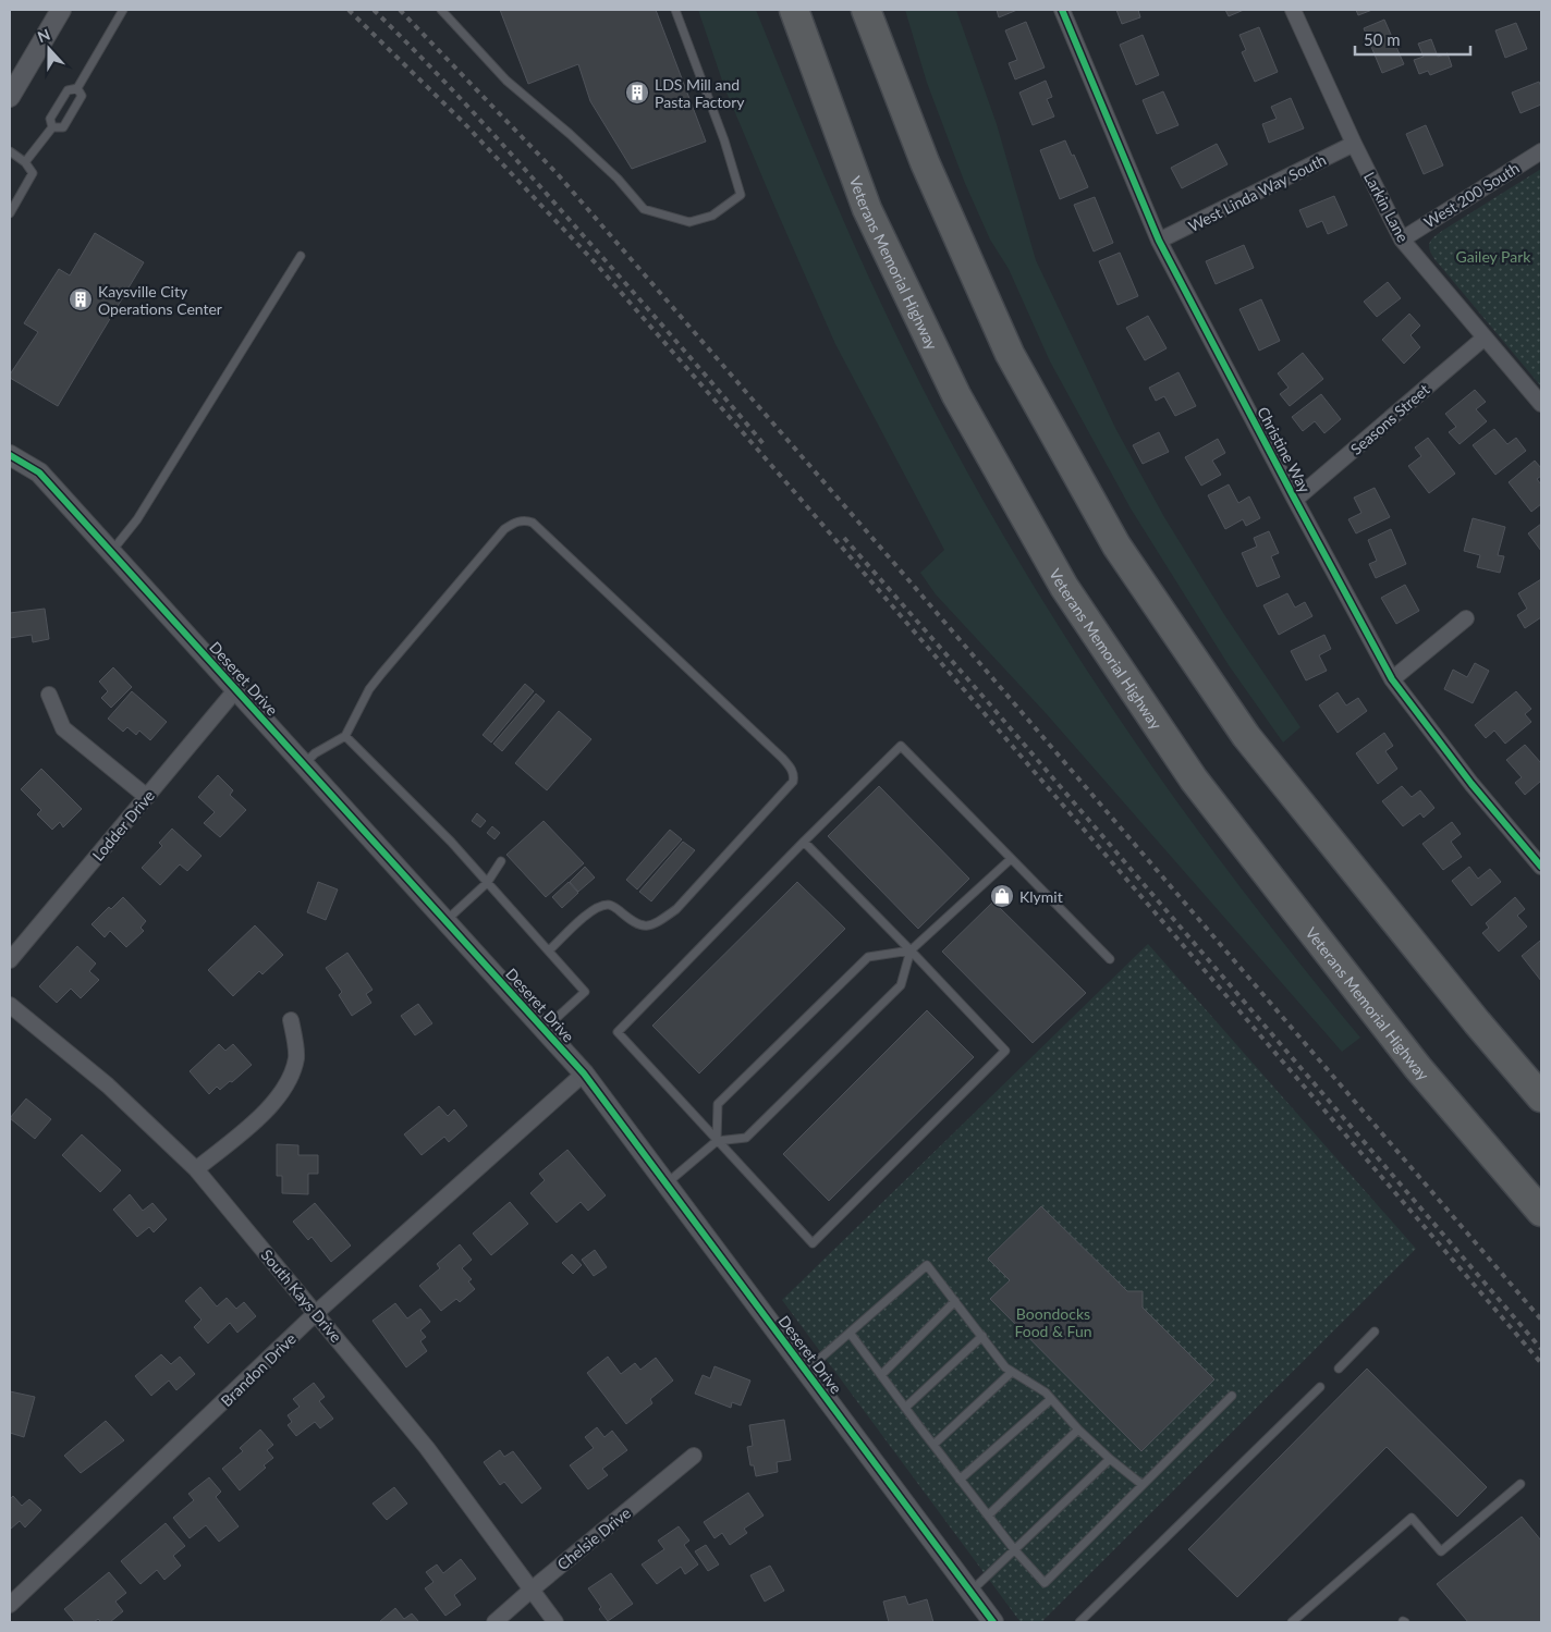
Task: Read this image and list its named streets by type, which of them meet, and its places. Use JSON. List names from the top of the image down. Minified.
{"streets":{"highway":["Veterans Memorial Highway"],"street":["West Linda Way South","West 200 South","Larkin Lane","Seasons Street","Christine Way","Deseret Drive","Lodder Drive","South Kays Drive","Brandon Drive","Chelsie Drive"]},"crossings":[["West Linda Way South","Larkin Lane"],["West Linda Way South","Christine Way"],["West 200 South","Larkin Lane"],["Larkin Lane","Seasons Street"],["Seasons Street","Christine Way"],["Deseret Drive","Lodder Drive"],["Deseret Drive","Brandon Drive"],["South Kays Drive","Brandon Drive"],["South Kays Drive","Chelsie Drive"]],"parks":["Gailey Park","Boondocks Food & Fun"],"places":{"building":["LDS Mill and Pasta Factory","Kaysville City Operations Center"],"shop":["Klymit"]},"scale_bar":"50 m","north":"top"}
